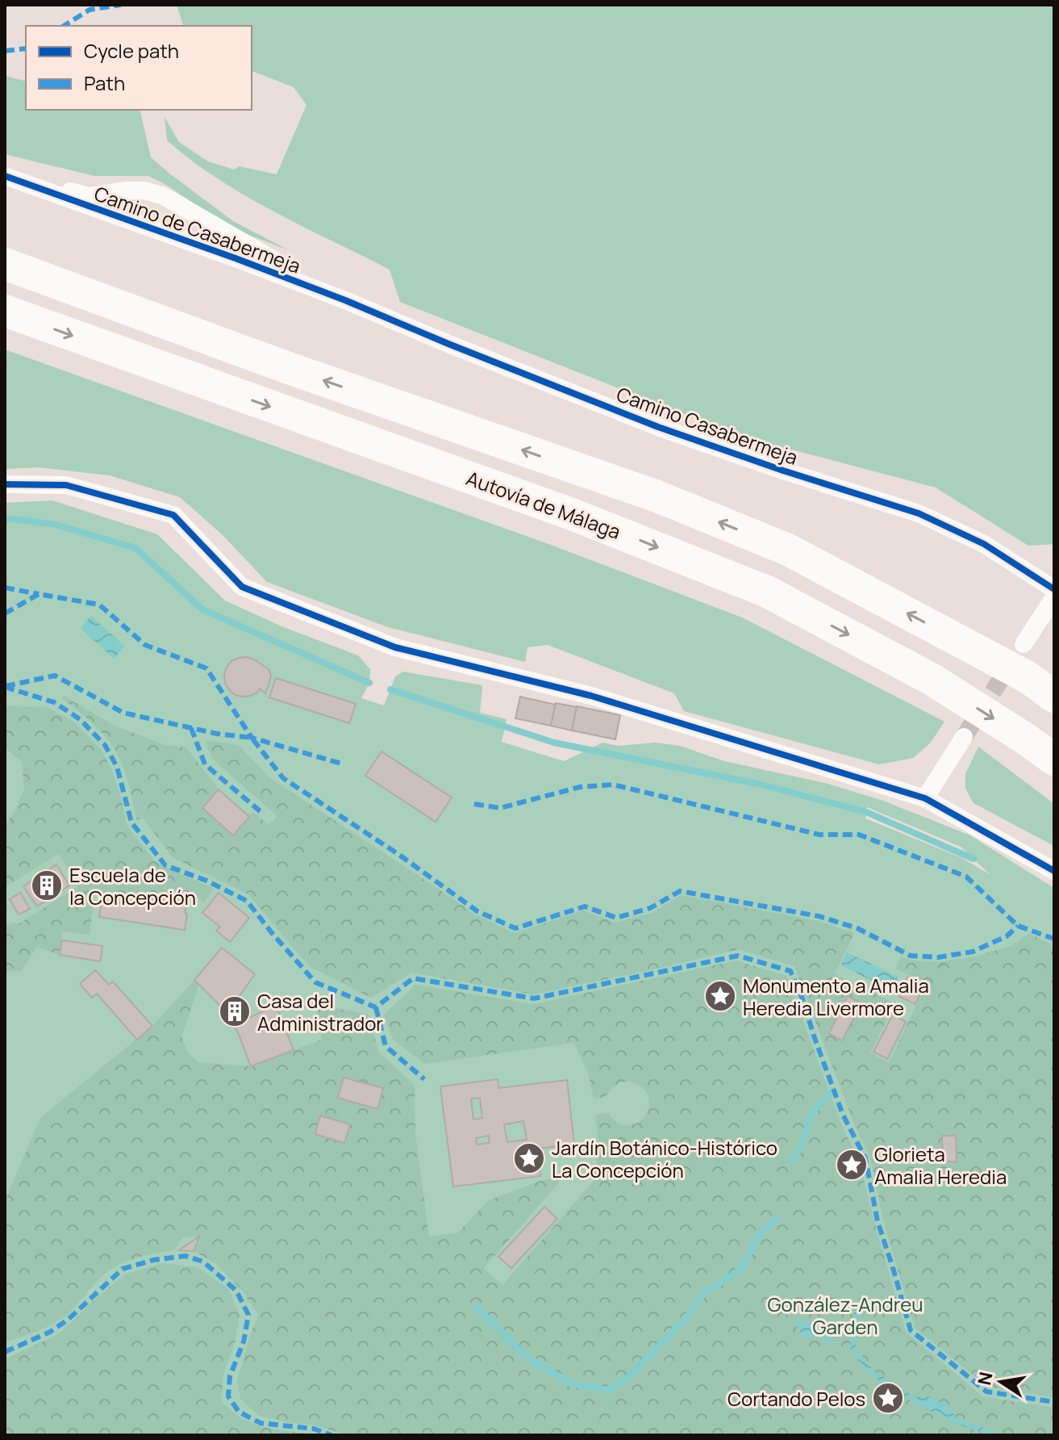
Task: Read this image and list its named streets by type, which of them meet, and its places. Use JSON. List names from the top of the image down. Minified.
{"streets":{"highway":["Autovía de Málaga"],"street":["Camino de Casabermeja","Camino Casabermeja"]},"crossings":[["Camino de Casabermeja","Camino Casabermeja"]],"parks":["González-Andreu Garden"],"places":{"building":["Escuela de la Concepción","Casa del Administrador"],"place":["Monumento a Amalia Heredia Livermore","Jardín Botánico-Histórico La Concepción","Glorieta Amalia Heredia","Cortando Pelos"]},"legend":["Cycle path","Path"],"north":"left"}
